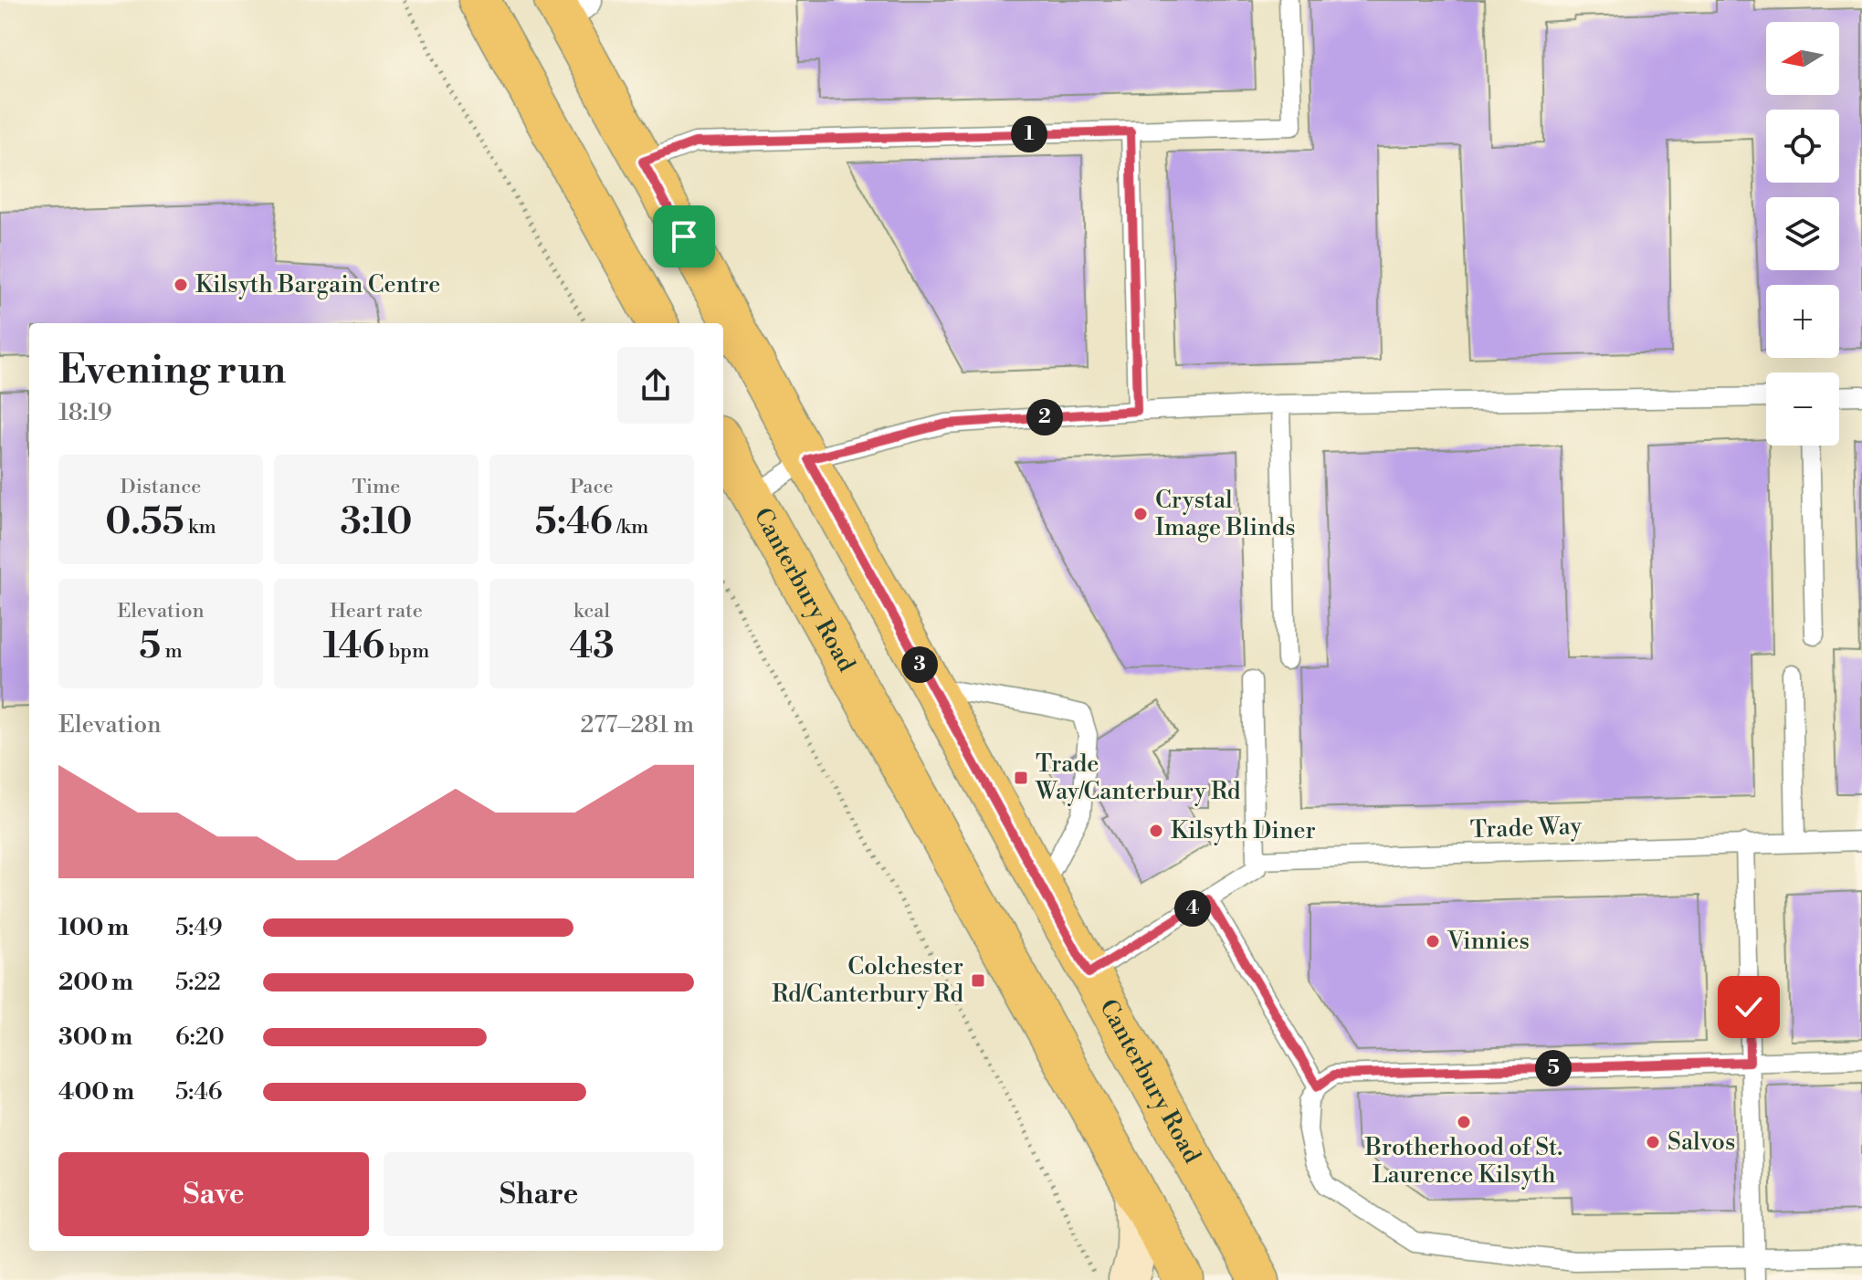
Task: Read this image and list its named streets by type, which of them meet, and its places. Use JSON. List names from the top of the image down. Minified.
{"streets":{"main road":["Canterbury Road"],"lane":["Trade Way"]},"places":{"other":["Kilsyth Bargain Centre","Crystal Image Blinds","Kilsyth Diner","Vinnies","Brotherhood of St. Laurence Kilsyth","Salvos"],"transit":["Trade Way/Canterbury Rd","Colchester Rd/Canterbury Rd"]},"north":"left","page":{"map_buttons":["+","−"],"pins":["1","2","3","4","5"],"heading":["Evening run","18:19"],"stats":[["Distance","0.55 km"],["Time","3:10"],["Pace","5:46 /km"],["Elevation","5 m"],["Heart rate","146 bpm"],["kcal","43"]],"chart":["Elevation","277–281 m"],"list":[{"name":"100 m","note":"5:49"},{"name":"200 m","note":"5:22"},{"name":"300 m","note":"6:20"},{"name":"400 m","note":"5:46"}],"buttons":["Save","Share"]}}
